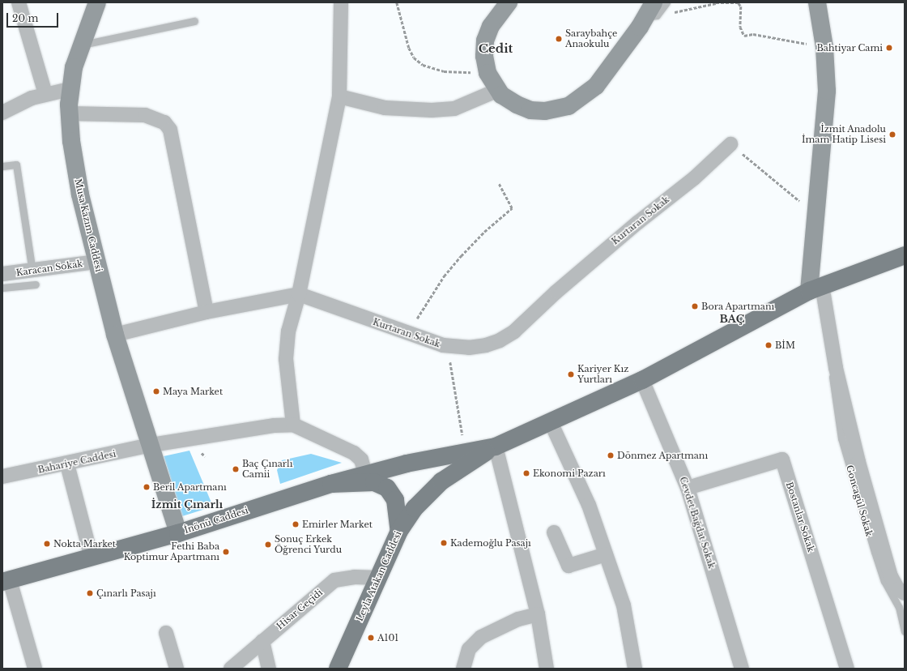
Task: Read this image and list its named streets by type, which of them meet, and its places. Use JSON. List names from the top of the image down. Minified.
{"streets":{"main road":["Musa Kazım Caddesi","İnönü Caddesi","Leyla Atakan Caddesi"],"street":["Kurtaran Sokak","Karacan Sokak","Bahariye Caddesi","Goncagül Sokak","Bostanlar Sokak","Cevdet Bağdat Sokak","Hisar Geçidi"]},"crossings":[["Musa Kazım Caddesi","Karacan Sokak"],["Musa Kazım Caddesi","Bahariye Caddesi"],["Musa Kazım Caddesi","İnönü Caddesi"],["Bostanlar Sokak","Cevdet Bağdat Sokak"],["İnönü Caddesi","Leyla Atakan Caddesi"],["Leyla Atakan Caddesi","Hisar Geçidi"]],"districts":["Cedit","BAÇ","İzmit Çınarlı"],"places":["Saraybahçe Anaokulu","Bahtiyar Cami","İzmit Anadolu İmam Hatip Lisesi","Bora Apartmanı","BİM","Kariyer Kız Yurtları","Maya Market","Dönmez Apartmanı","Baç Çınarlı Camii","Ekonomi Pazarı","Beril Apartmanı","Emirler Market","Kademoğlu Pasajı","Nokta Market","Sonuç Erkek Öğrenci Yurdu","Fethi Baba Koptimur Apartmanı","Çınarlı Pasajı","A101"],"scale_bar":"20 m"}
